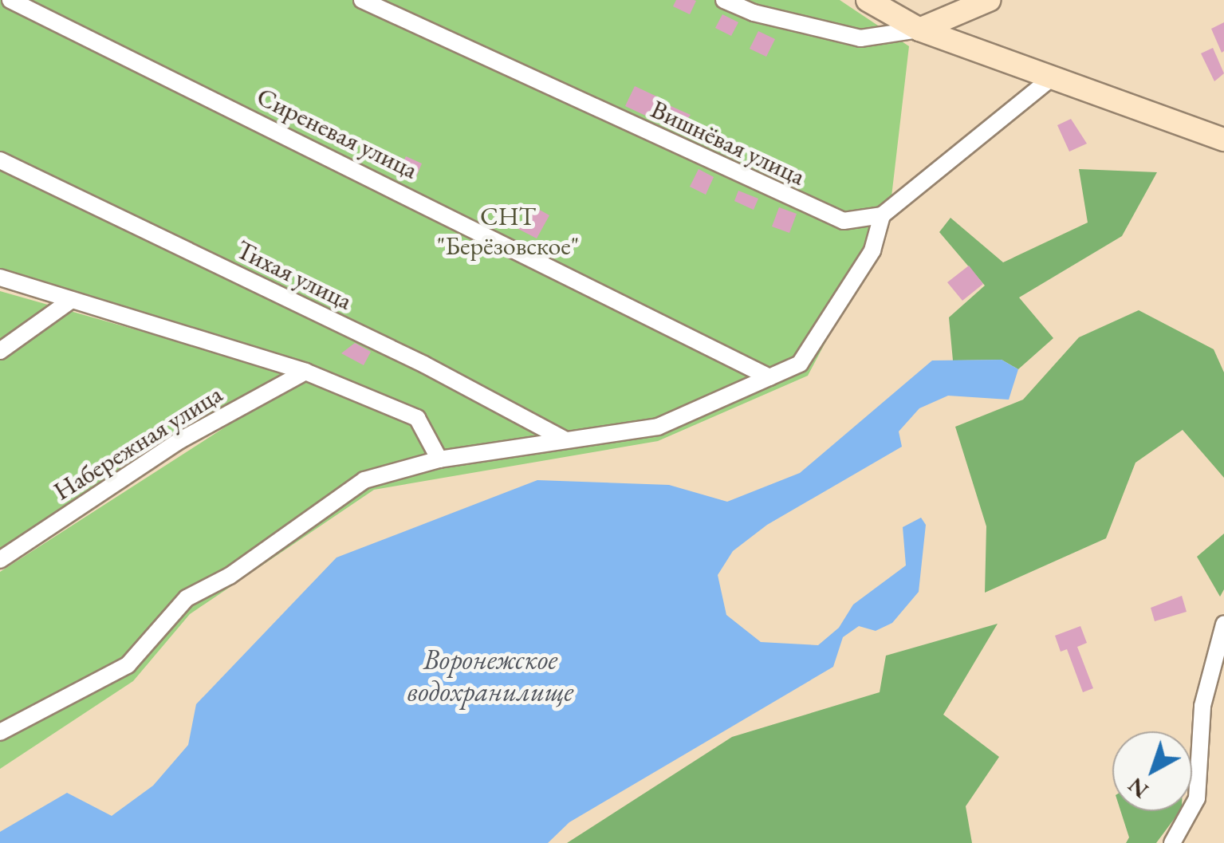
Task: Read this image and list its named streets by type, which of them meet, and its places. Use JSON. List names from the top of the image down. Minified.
{"streets":{"street":["Сиреневая улица","Вишнёвая улица","Тихая улица","Набережная улица"]},"water":["Воронежское водохранилище"],"parks":["СНТ \"Берёзовское\""],"north":"bottom left"}
